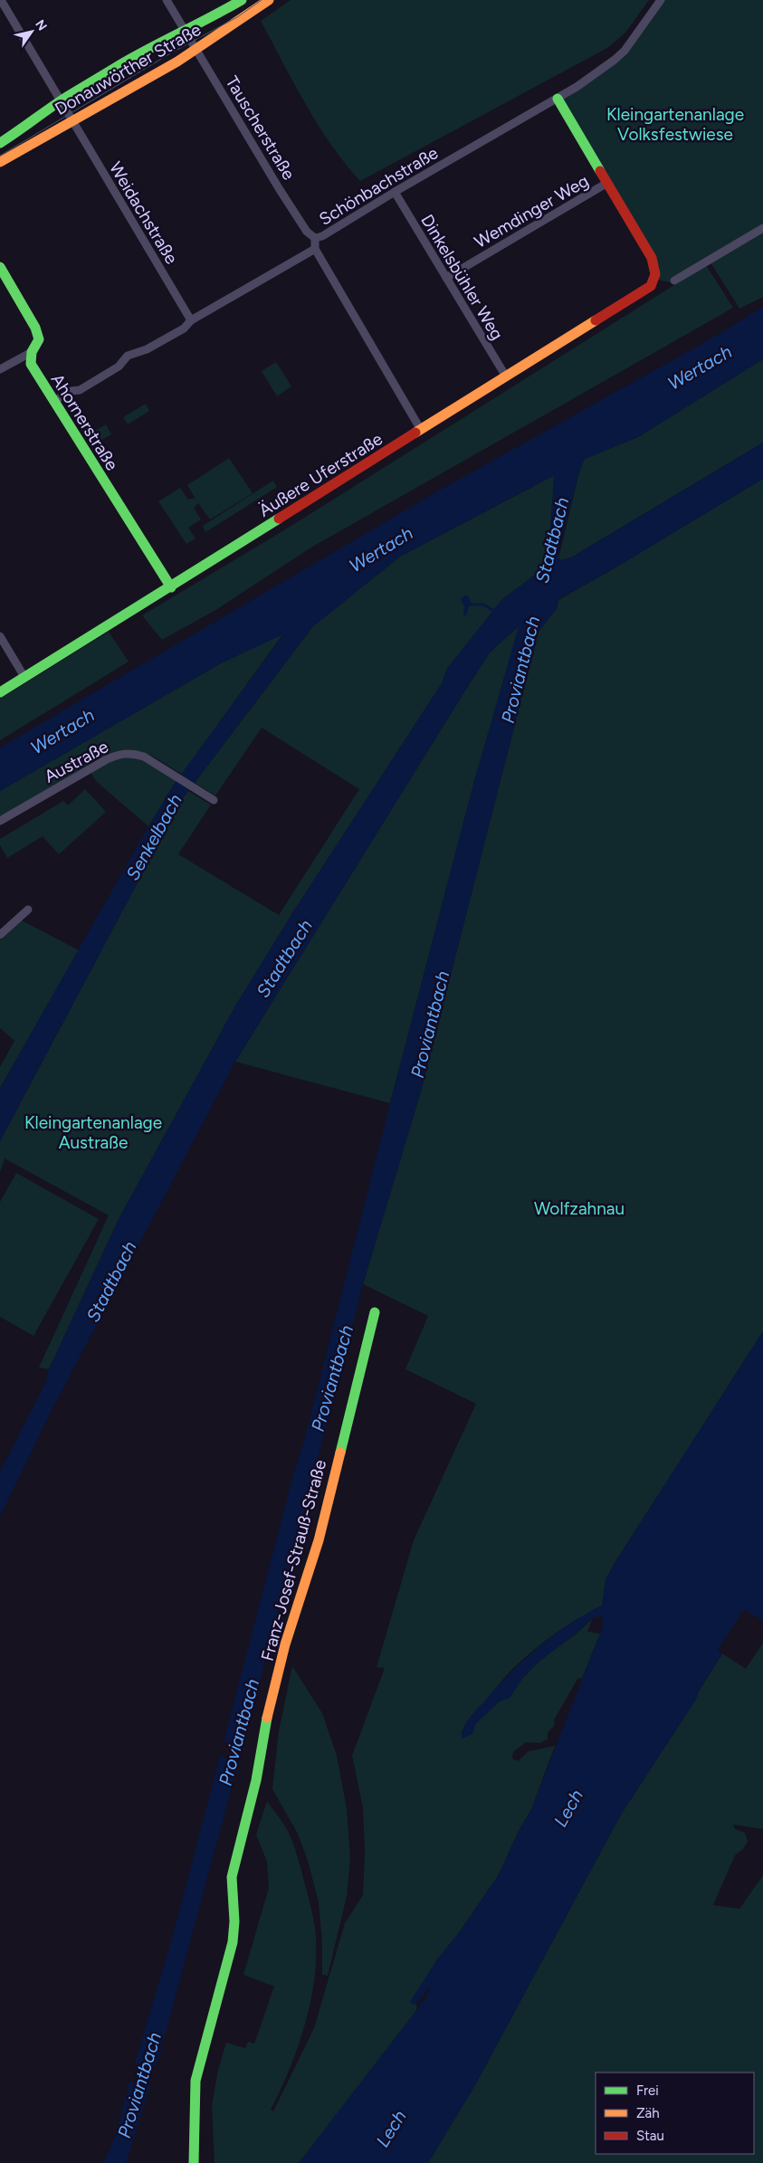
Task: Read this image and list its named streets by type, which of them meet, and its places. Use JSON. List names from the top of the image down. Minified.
{"streets":{"street":["Donauwörther Straße","Tauscherstraße","Schönbachstraße","Wemdinger Weg","Weidachstraße","Dinkelsbühler Weg","Ahornerstraße","Äußere Uferstraße","Austraße","Franz-Josef-Strauß-Straße"]},"crossings":[["Donauwörther Straße","Tauscherstraße"],["Donauwörther Straße","Weidachstraße"],["Tauscherstraße","Schönbachstraße"],["Schönbachstraße","Weidachstraße"],["Schönbachstraße","Dinkelsbühler Weg"],["Schönbachstraße","Ahornerstraße"],["Wemdinger Weg","Dinkelsbühler Weg"],["Wemdinger Weg","Äußere Uferstraße"],["Dinkelsbühler Weg","Äußere Uferstraße"],["Ahornerstraße","Äußere Uferstraße"]],"water":["Wertach","Stadtbach","Proviantbach","Senkelbach","Lech"],"parks":["Kleingartenanlage Volksfestwiese","Kleingartenanlage Austraße","Wolfzahnau"],"legend":["Frei","Zäh","Stau"],"north":"top right"}
